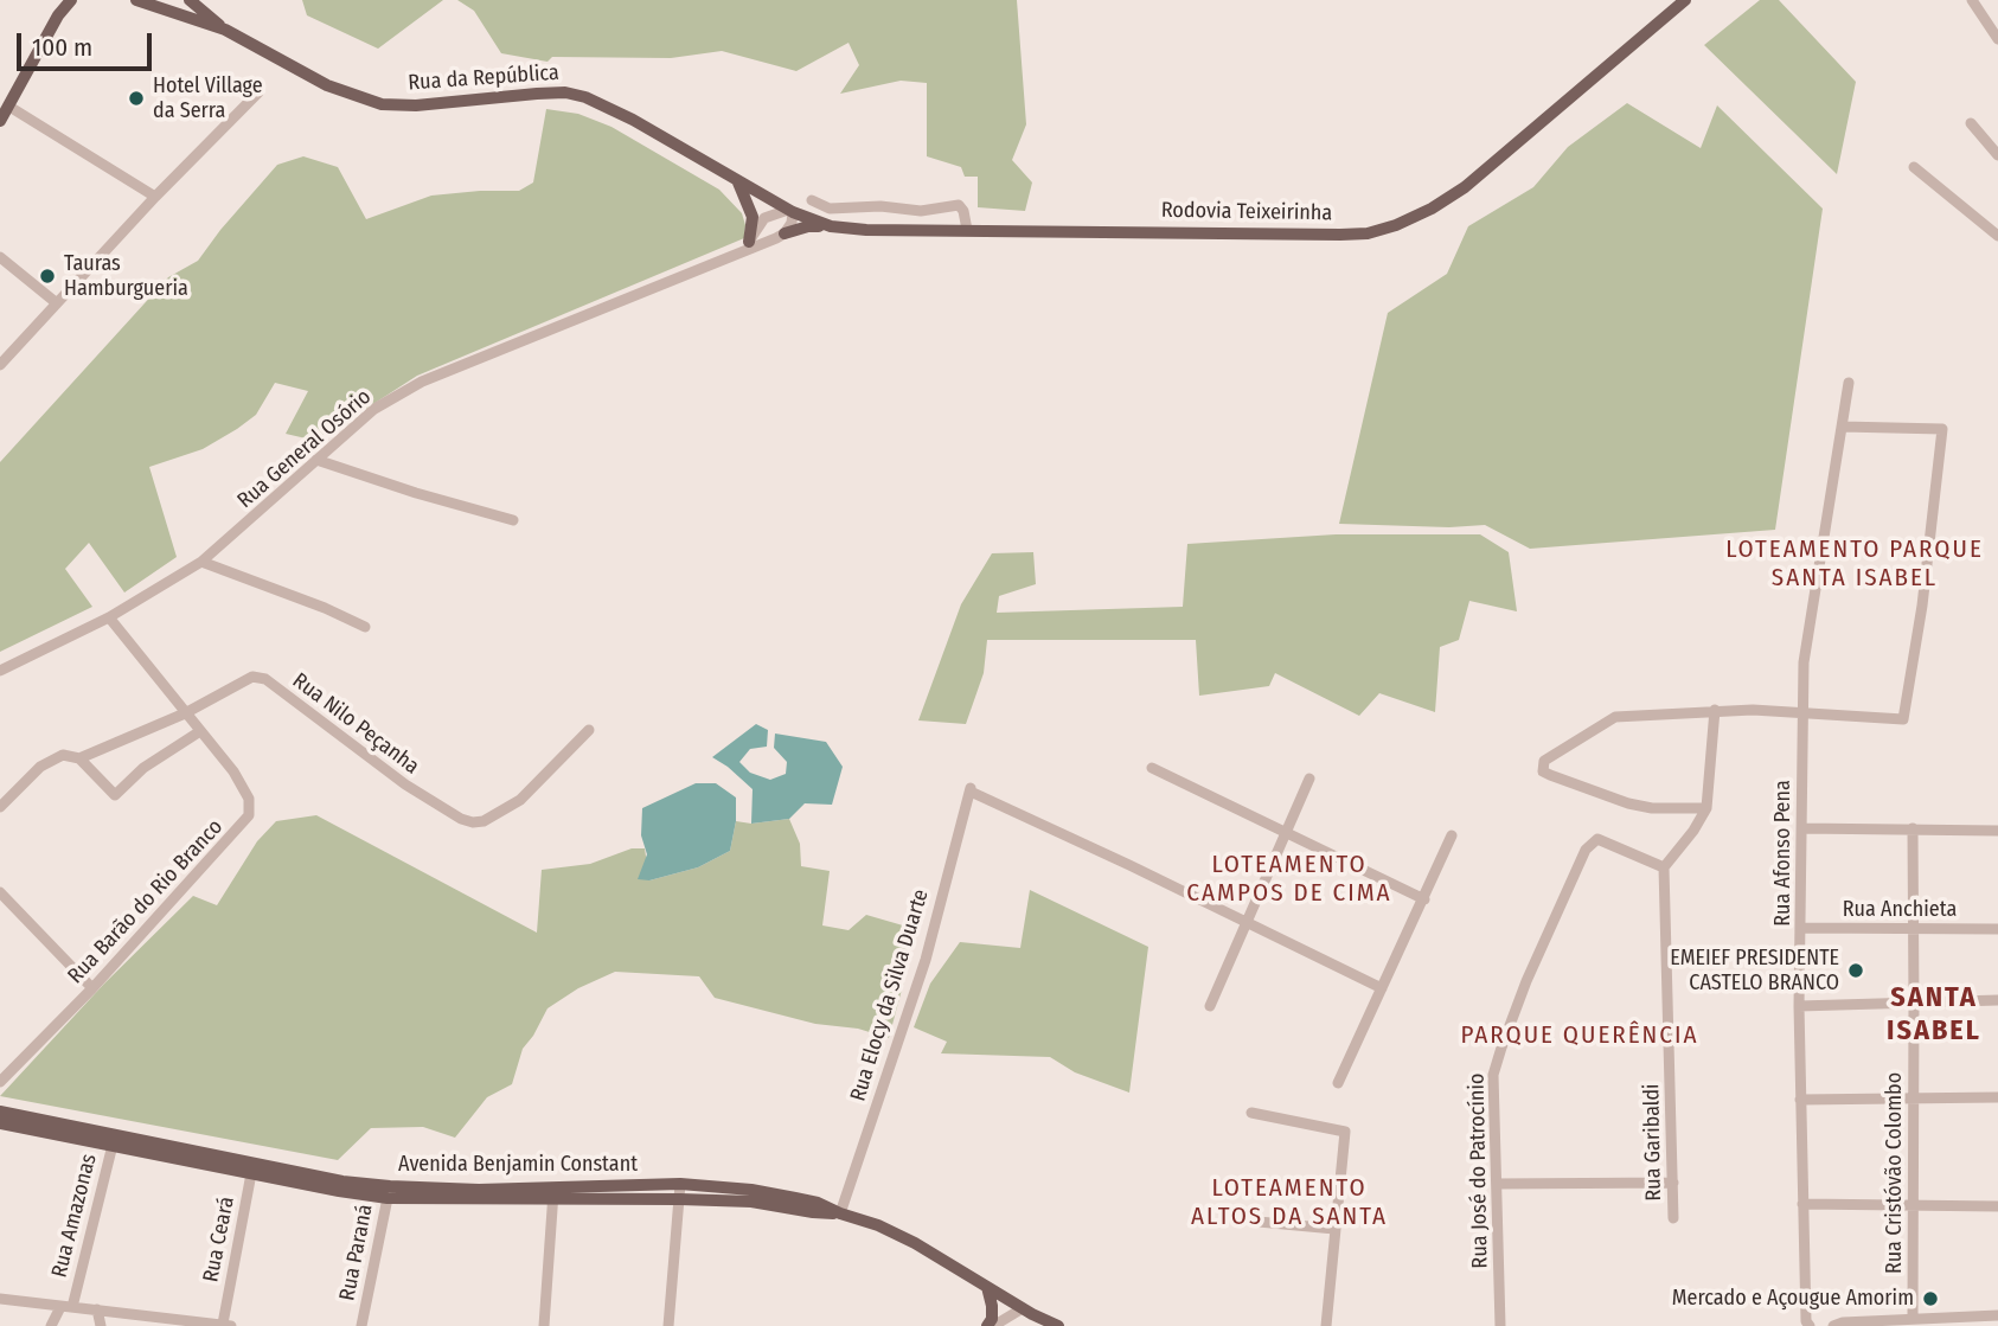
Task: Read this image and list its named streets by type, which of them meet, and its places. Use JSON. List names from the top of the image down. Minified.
{"streets":{"main road":["Rua da República","Rodovia Teixeirinha","Avenida Benjamin Constant"],"street":["Rua General Osório","Rua Nilo Peçanha","Rua Afonso Pena","Rua Barão do Rio Branco","Rua Anchieta","Rua Elocy da Silva Duarte","Rua Garibaldi","Rua José do Patrocínio","Rua Cristóvão Colombo","Rua Amazonas","Rua Ceará","Rua Paraná"]},"crossings":[["Rua da República","Rodovia Teixeirinha"],["Rodovia Teixeirinha","Rua General Osório"],["Rua General Osório","Rua Barão do Rio Branco"],["Rua Nilo Peçanha","Rua Barão do Rio Branco"],["Rua Afonso Pena","Rua Anchieta"],["Rua Anchieta","Rua Cristóvão Colombo"],["Rua Elocy da Silva Duarte","Avenida Benjamin Constant"],["Rua Garibaldi","Rua José do Patrocínio"],["Avenida Benjamin Constant","Rua Amazonas"],["Avenida Benjamin Constant","Rua Ceará"],["Avenida Benjamin Constant","Rua Paraná"]],"districts":["LOTEAMENTO PARQUE SANTA ISABEL","LOTEAMENTO CAMPOS DE CIMA","SANTA ISABEL","PARQUE QUERÊNCIA","LOTEAMENTO ALTOS DA SANTA"],"places":["Hotel Village da Serra","Tauras Hamburgueria","EMEIEF PRESIDENTE CASTELO BRANCO","Mercado e Açougue Amorim"],"scale_bar":"100 m"}
